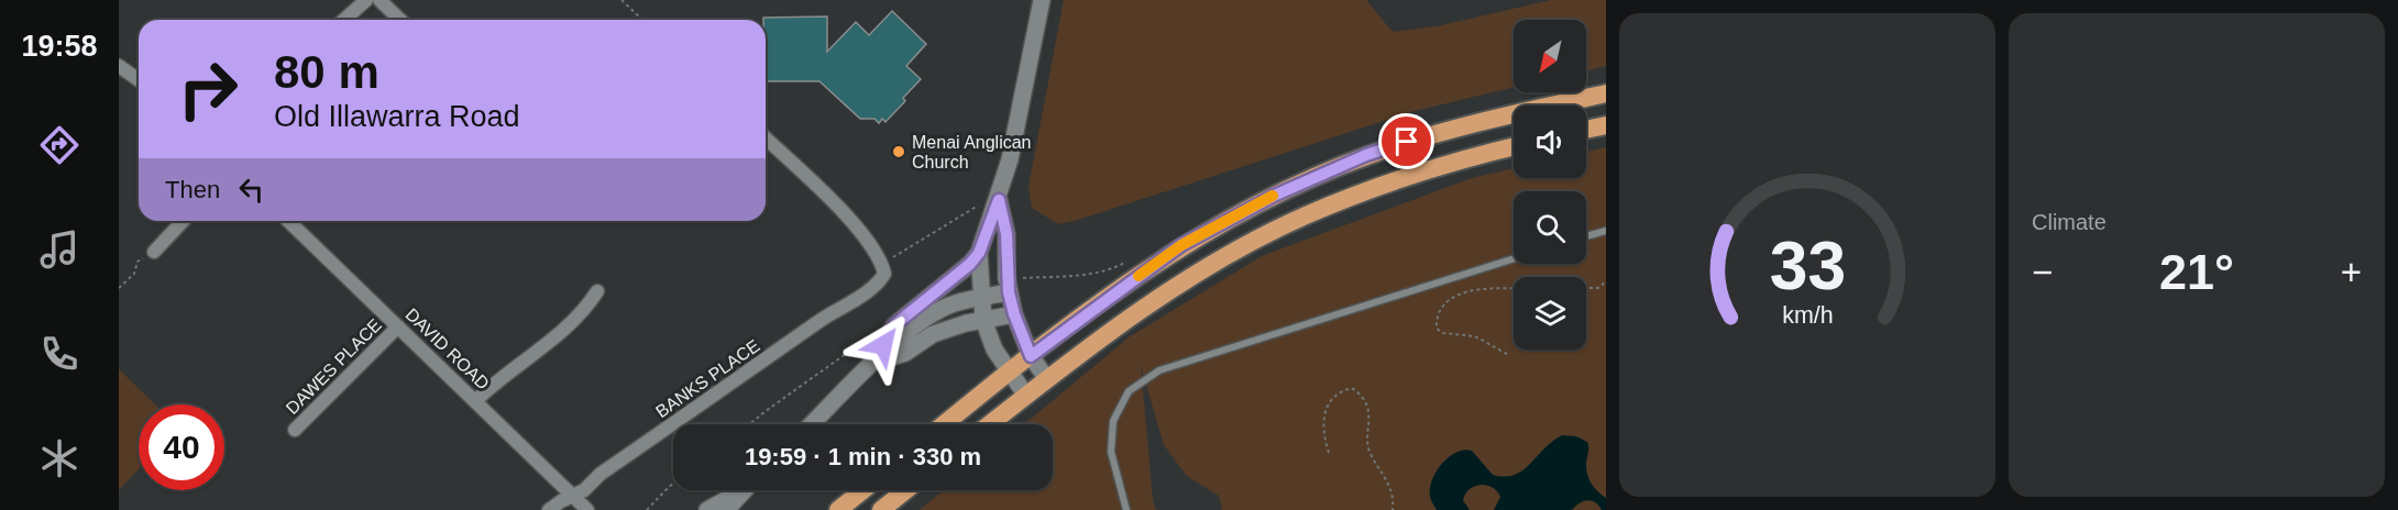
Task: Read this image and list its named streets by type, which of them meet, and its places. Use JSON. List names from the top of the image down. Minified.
{"streets":{"street":["DAVID ROAD","DAWES PLACE","BANKS PLACE"]},"crossings":[["DAVID ROAD","DAWES PLACE"],["DAVID ROAD","BANKS PLACE"]],"places":["Menai Anglican Church"],"north":"bottom left","page":{"tabs":"19:58","tile":"Climate","turn":["80 m","Old Illawarra Road"],"then":"Then","heat":["−","21°","+"],"limit":"40","trip":"19:59 · 1 min · 330 m","gauge":["33","km/h"]}}
